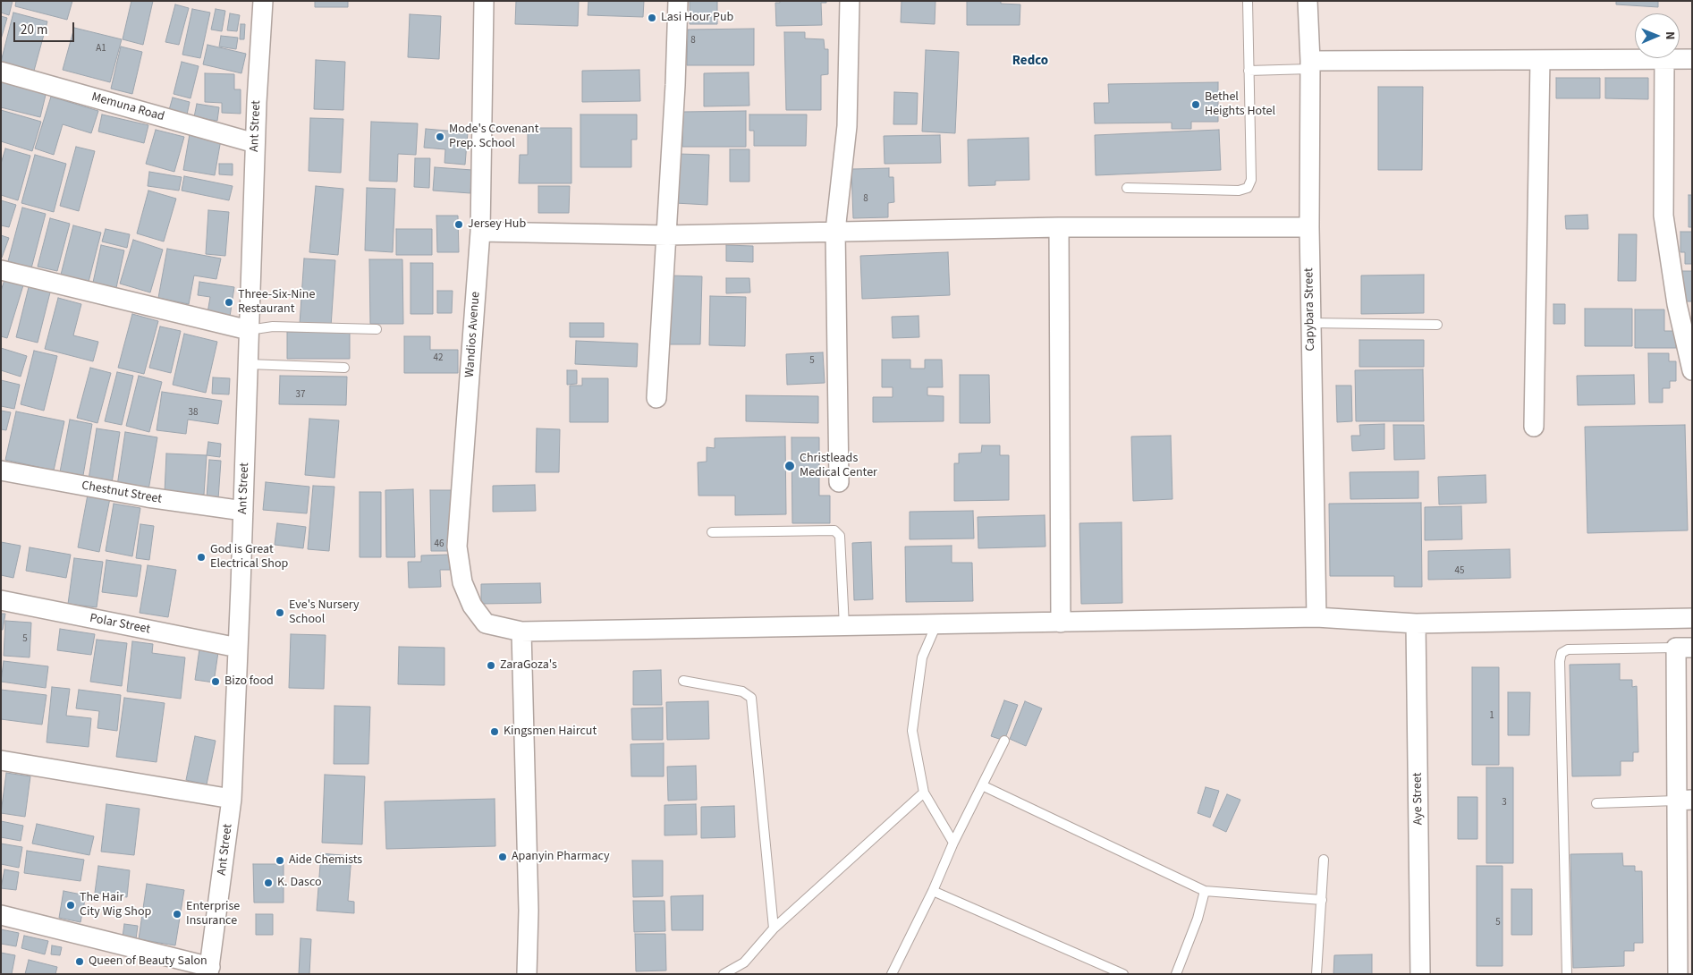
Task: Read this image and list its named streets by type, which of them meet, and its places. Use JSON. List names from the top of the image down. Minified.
{"streets":{"street":["Memuna Road","Ant Street","Capybara Street","Wandios Avenue","Chestnut Street","Polar Street","Aye Street"]},"crossings":[["Memuna Road","Ant Street"],["Ant Street","Chestnut Street"],["Ant Street","Polar Street"],["Capybara Street","Wandios Avenue"],["Wandios Avenue","Aye Street"]],"districts":["Redco"],"places":["Lasi Hour Pub","Bethel Heights Hotel","Mode's Covenant Prep. School","Jersey Hub","Three-Six-Nine Restaurant","Christleads Medical Center","God is Great Electrical Shop","Eve's Nursery School","ZaraGoza's","Bizo food","Kingsmen Haircut","Apanyin Pharmacy","Aide Chemists","K. Dasco","The Hair City Wig Shop","Enterprise Insurance","Queen of Beauty Salon"],"house_numbers":["8","A1","8","42","5","37","38","46","45","5","1","3","5"],"scale_bar":"20 m","north":"right"}
